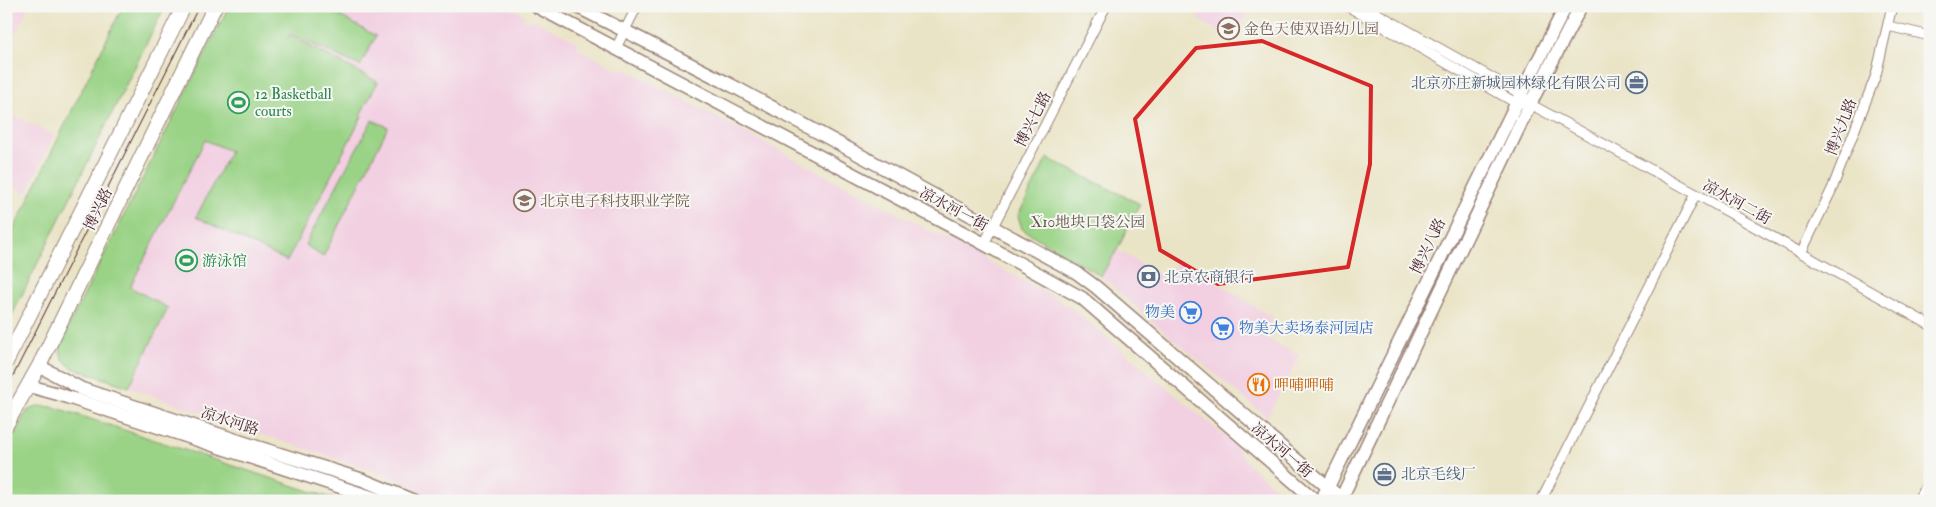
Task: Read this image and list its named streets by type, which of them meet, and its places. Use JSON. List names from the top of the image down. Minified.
{"streets":{"main road":["博兴路","凉水河一街","博兴八路","凉水河路"],"street":["博兴七路","博兴九路","凉水河二街"]},"crossings":[["博兴七路","凉水河一街"],["博兴九路","凉水河二街"],["凉水河二街","博兴八路"],["博兴路","凉水河路"],["凉水河一街","博兴八路"]],"parks":["X10地块口袋公园"],"places":{"school or university":["金色天使双语幼儿园","北京电子科技职业学院"],"office":["北京亦庄新城园林绿化有限公司","北京毛线厂"],"sports":["12 Basketball courts","游泳馆"],"bank":["北京农商银行"],"supermarket":["物美","物美大卖场泰河园店"],"restaurant":["呷哺呷哺"]}}
